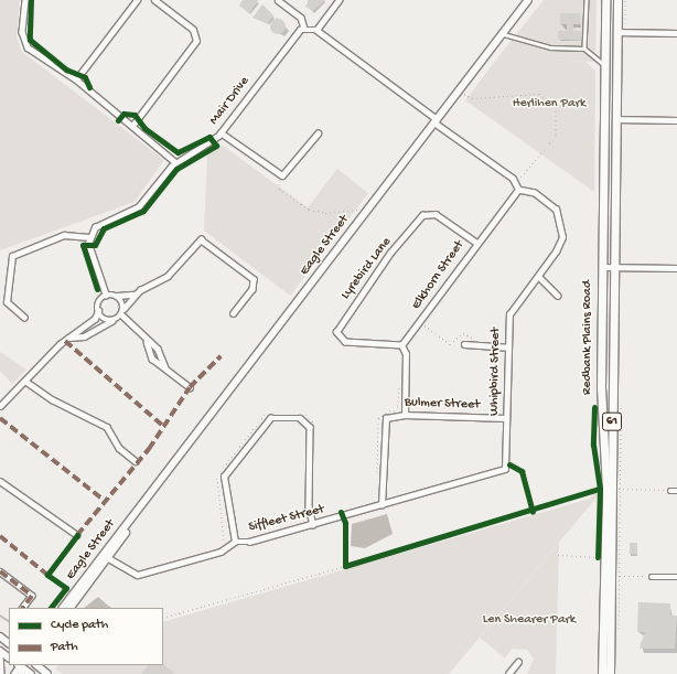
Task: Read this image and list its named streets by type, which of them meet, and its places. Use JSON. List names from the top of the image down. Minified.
{"streets":{"main road":["Redbank Plains Road","61"],"street":["Mair Drive","Eagle Street","Lyrebird Lane","Elkhorn Street","Whipbird Street","Bulmer Street","Siffleet Street"]},"crossings":[["Eagle Street","Siffleet Street"],["Lyrebird Lane","Elkhorn Street"],["Elkhorn Street","Whipbird Street"],["Whipbird Street","Bulmer Street"],["Whipbird Street","Siffleet Street"],["Bulmer Street","Siffleet Street"]],"parks":["Herlihen Park","Len Shearer Park"],"legend":["Cycle path","Path"]}
